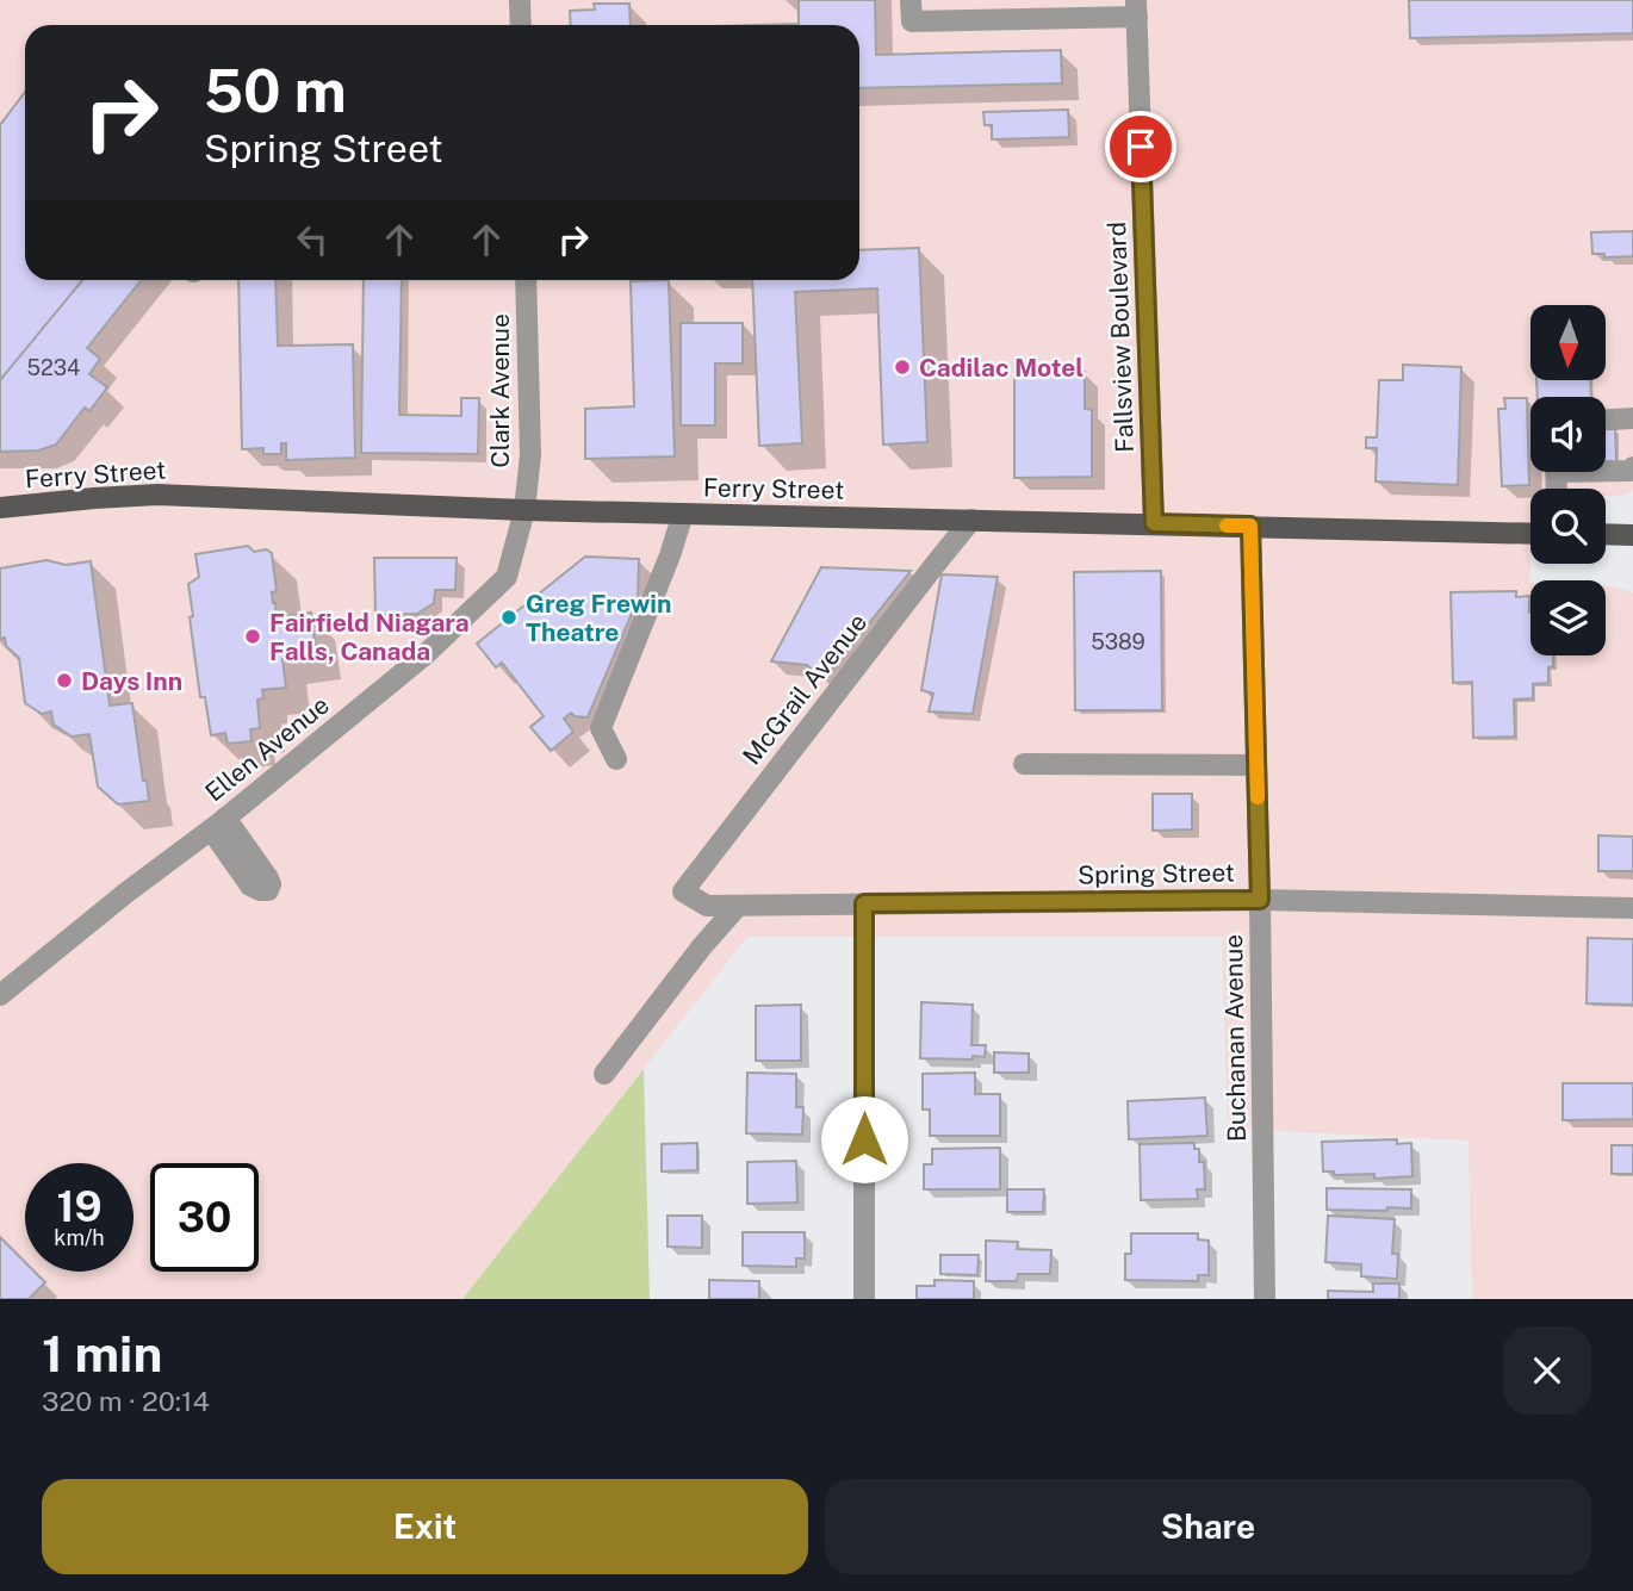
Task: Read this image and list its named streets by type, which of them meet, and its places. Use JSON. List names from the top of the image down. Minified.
{"streets":{"main road":["Ferry Street"],"street":["Fallsview Boulevard","Clark Avenue","McGrail Avenue","Ellen Avenue","Spring Street","Buchanan Avenue"]},"crossings":[["Fallsview Boulevard","Ferry Street"],["Clark Avenue","Ferry Street"],["Clark Avenue","Ellen Avenue"],["Ferry Street","McGrail Avenue"],["Ferry Street","Ellen Avenue"],["Ferry Street","Buchanan Avenue"],["McGrail Avenue","Spring Street"],["Spring Street","Buchanan Avenue"]],"places":["Cadilac Motel","Greg Frewin Theatre","Fairfield Niagara Falls, Canada","Days Inn"],"house_numbers":["5234","5389"],"north":"bottom","page":{"turn":["50 m","Spring Street"],"speed":"19 km/h","limit":"30","heading":["1 min","320 m · 20:14"],"buttons":["Exit","Share"]}}
